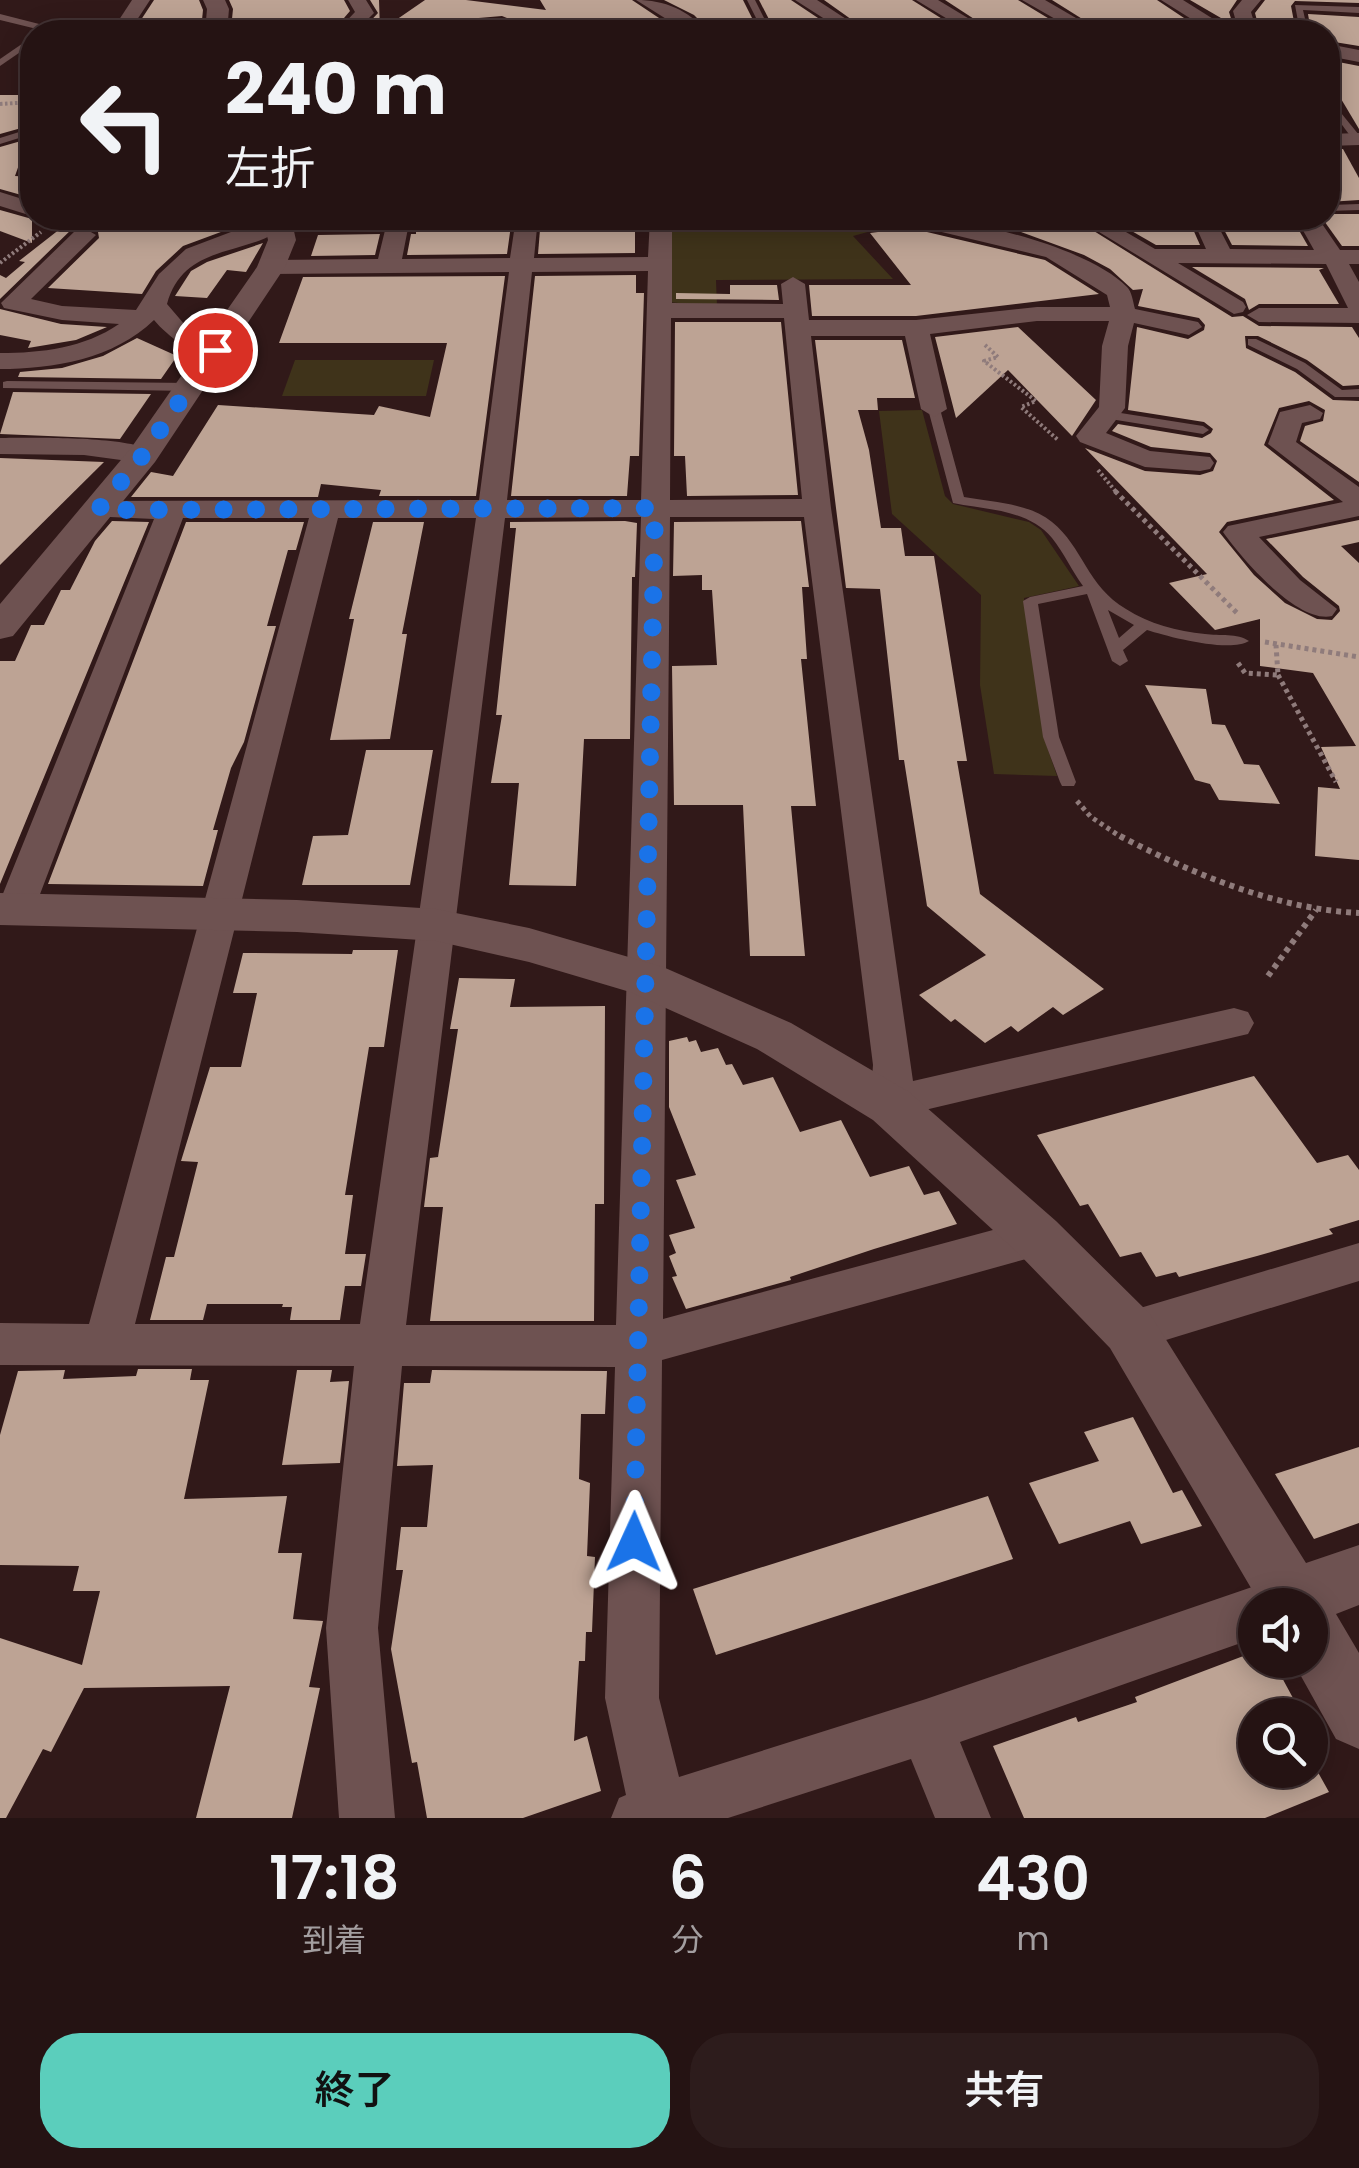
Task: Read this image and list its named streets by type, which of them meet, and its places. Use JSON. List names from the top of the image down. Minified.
{"page":{"turn":["240 m","左折"],"eta":["17:18","到着","6","分","430","m"],"buttons":["終了","共有"]}}
